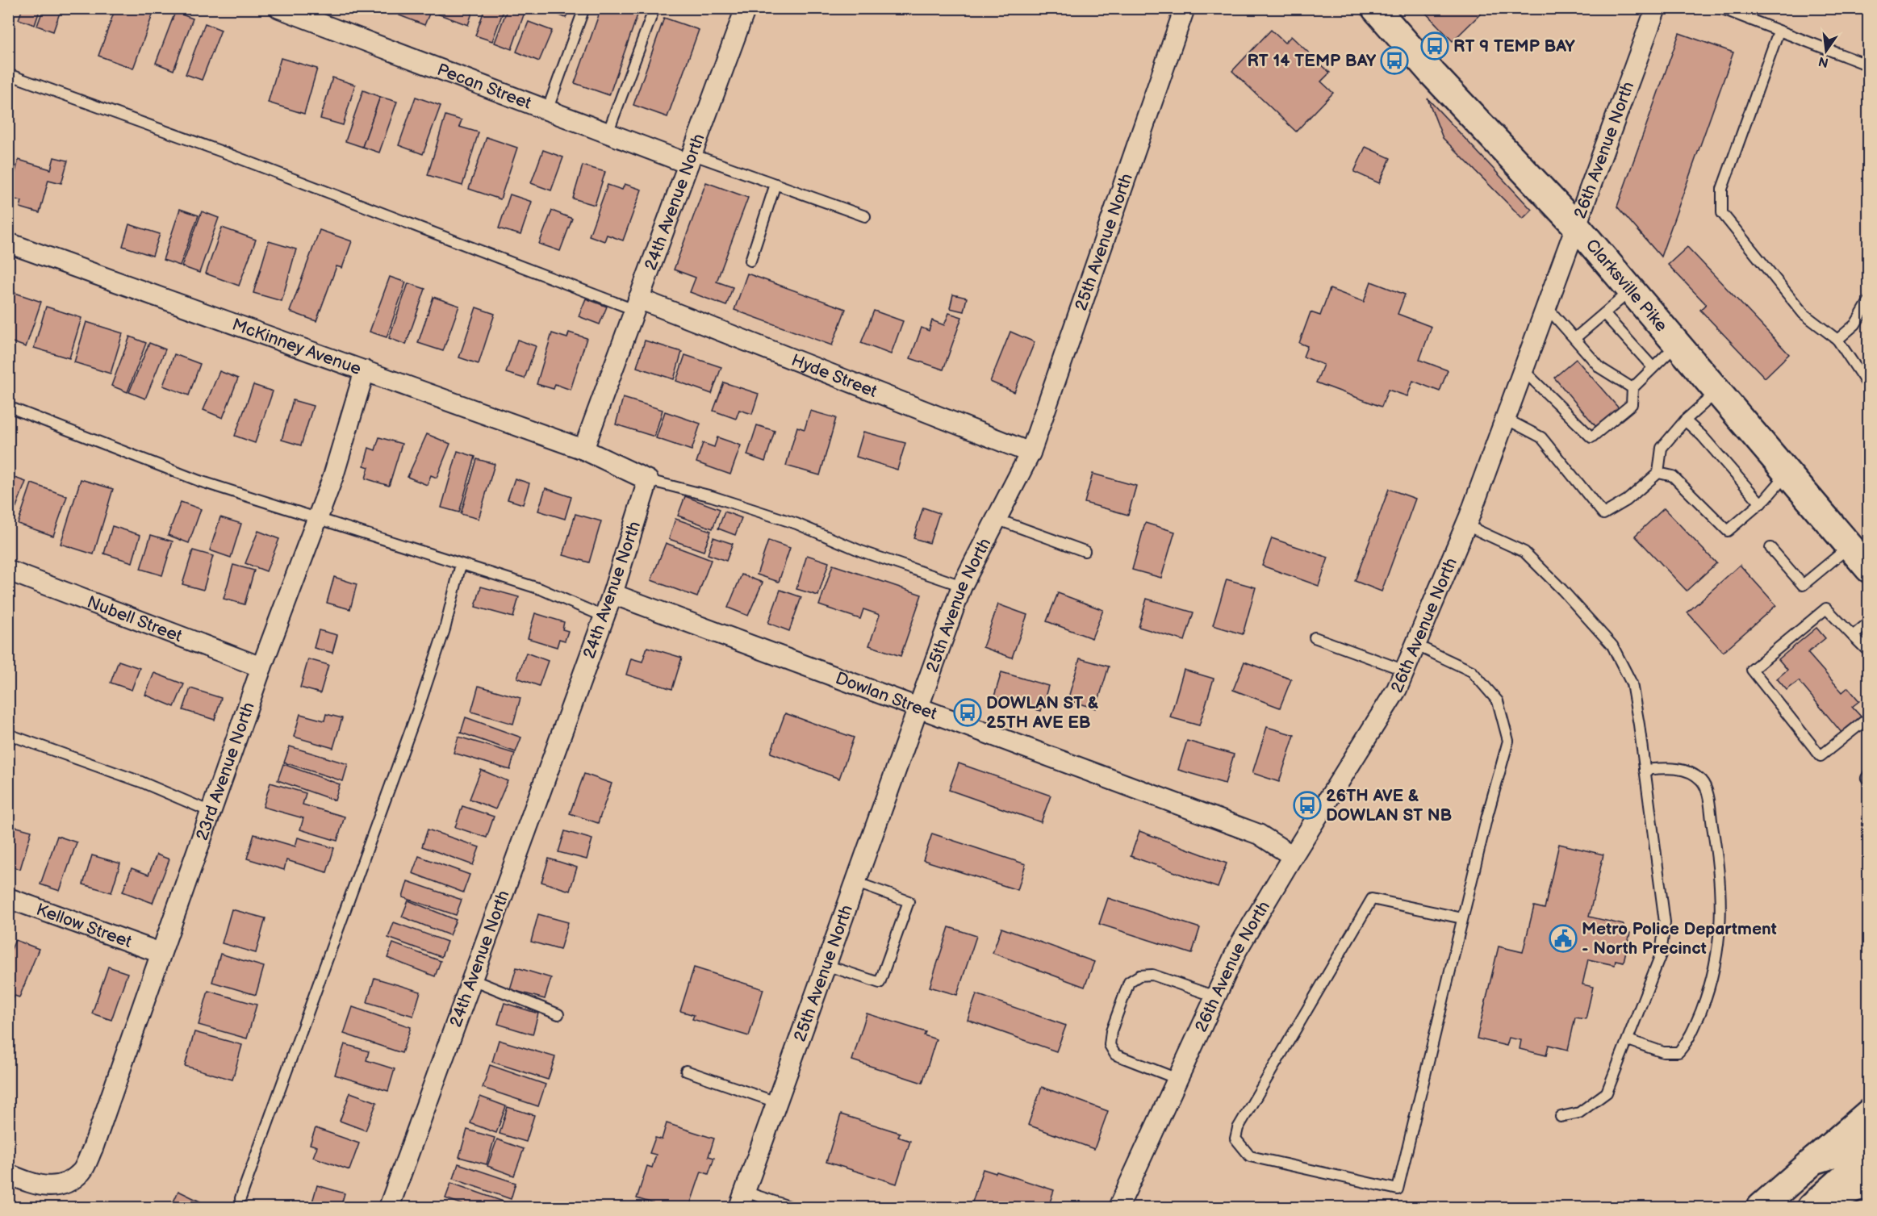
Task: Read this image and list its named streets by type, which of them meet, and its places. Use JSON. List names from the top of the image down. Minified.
{"streets":{"main road":["Clarksville Pike"],"street":["Pecan Street","26th Avenue North","24th Avenue North","25th Avenue North","McKinney Avenue","Hyde Street","Nubell Street","Dowlan Street","23rd Avenue North","Kellow Street"]},"crossings":[["Pecan Street","24th Avenue North"],["26th Avenue North","Clarksville Pike"],["26th Avenue North","Dowlan Street"],["24th Avenue North","McKinney Avenue"],["24th Avenue North","Hyde Street"],["24th Avenue North","Dowlan Street"],["25th Avenue North","Hyde Street"],["25th Avenue North","Dowlan Street"],["McKinney Avenue","23rd Avenue North"],["Nubell Street","23rd Avenue North"],["23rd Avenue North","Kellow Street"]],"places":{"bus stop":["RT 9 TEMP BAY","RT 14 TEMP BAY","DOWLAN ST & 25TH AVE EB","26TH AVE & DOWLAN ST NB"],"public building":["Metro Police Department - North Precinct"]},"north":"bottom"}
